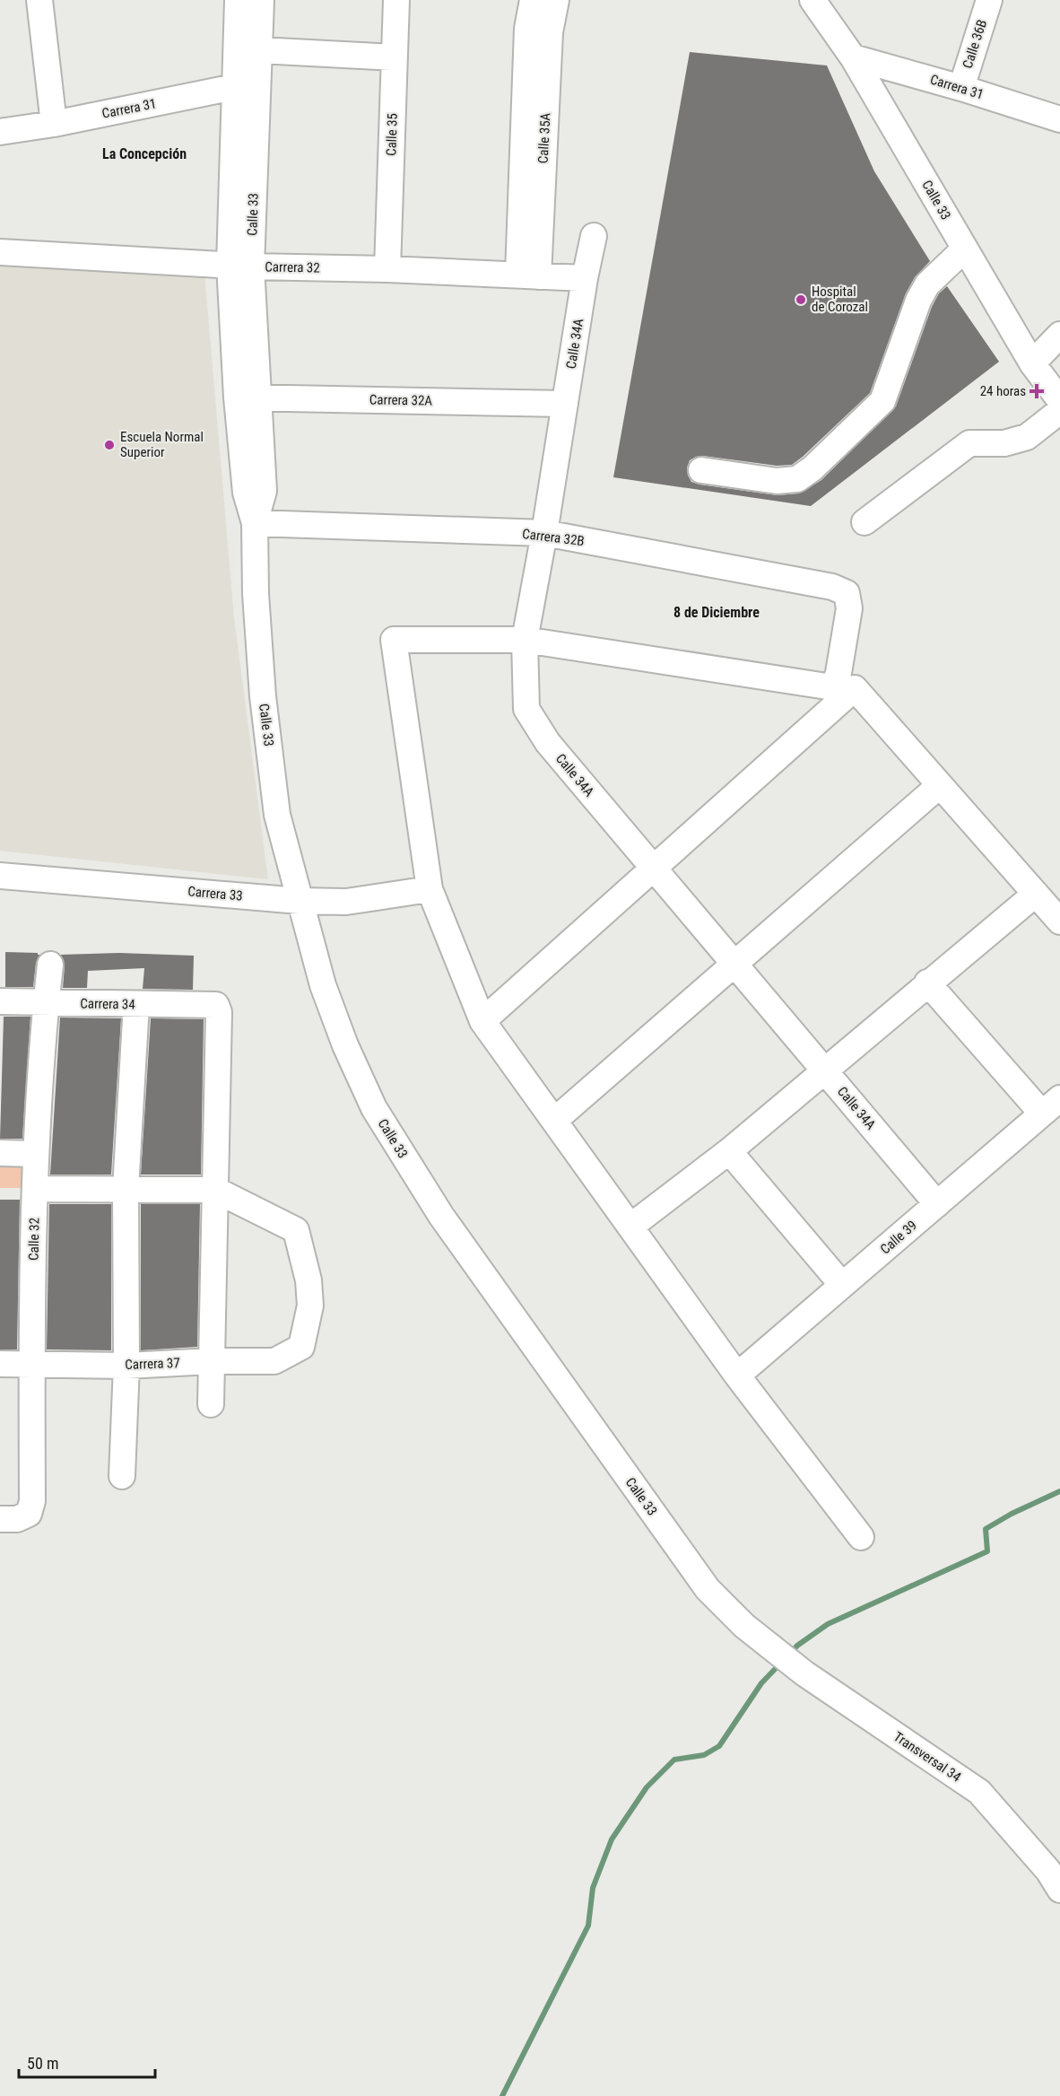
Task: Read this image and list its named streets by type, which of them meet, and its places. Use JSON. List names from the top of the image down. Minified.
{"streets":{"street":["Calle 36B","Carrera 31","Calle 35","Calle 35A","Calle 33","Carrera 32","Calle 34A","Carrera 32A","Carrera 32B","Carrera 33","Carrera 34","Calle 39","Calle 32","Carrera 37","Transversal 34"]},"crossings":[["Calle 36B","Carrera 31"],["Carrera 31","Calle 33"],["Calle 35","Carrera 32"],["Calle 35A","Carrera 32"],["Calle 33","Carrera 32"],["Calle 33","Carrera 32A"],["Calle 33","Carrera 32B"],["Calle 33","Carrera 33"],["Calle 33","Transversal 34"],["Carrera 32","Calle 34A"],["Calle 34A","Carrera 32A"],["Calle 34A","Carrera 32B"],["Calle 34A","Calle 39"],["Carrera 34","Calle 32"],["Carrera 34","Carrera 37"],["Calle 32","Carrera 37"]],"districts":["La Concepción","8 de Diciembre"],"places":{"other":["Hospital de Corozal","Escuela Normal Superior"],"health":["24 horas"]},"scale_bar":"50 m"}
